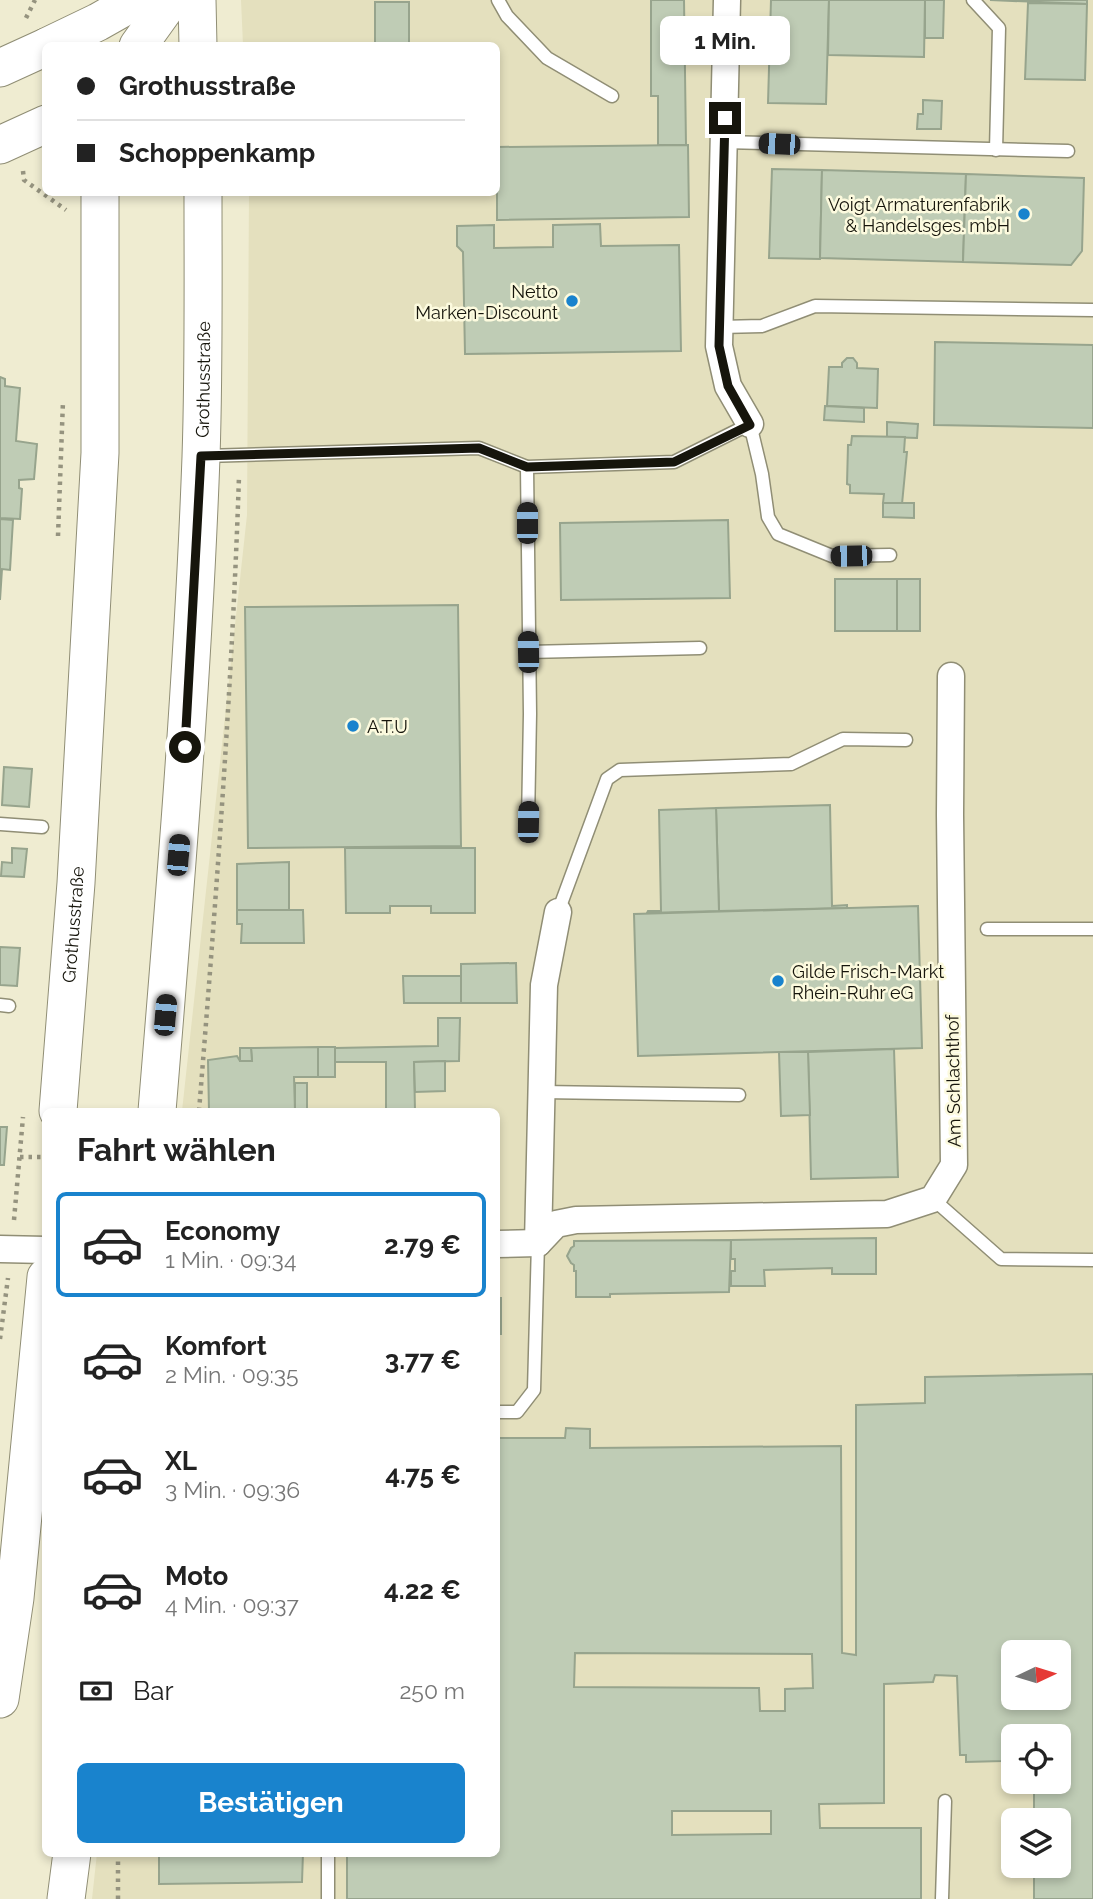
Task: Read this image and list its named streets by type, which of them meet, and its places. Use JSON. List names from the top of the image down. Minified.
{"streets":{"main road":["Grothusstraße"],"street":["Am Schlachthof"]},"places":["Voigt Armaturenfabrik & Handelsges. mbH","Netto Marken-Discount","A.T.U","Gilde Frisch-Markt Rhein-Ruhr eG"],"north":"right","page":{"bubble":"1 Min.","banner":["Grothusstraße","Schoppenkamp"],"heading":"Fahrt wählen","list":[{"name":"Economy","note":"1 Min. · 09:34","value":"2.79 €"},{"name":"Komfort","note":"2 Min. · 09:35","value":"3.77 €"},{"name":"XL","note":"3 Min. · 09:36","value":"4.75 €"},{"name":"Moto","note":"4 Min. · 09:37","value":"4.22 €"}],"pay":["Bar","250 m"],"buttons":"Bestätigen"}}
